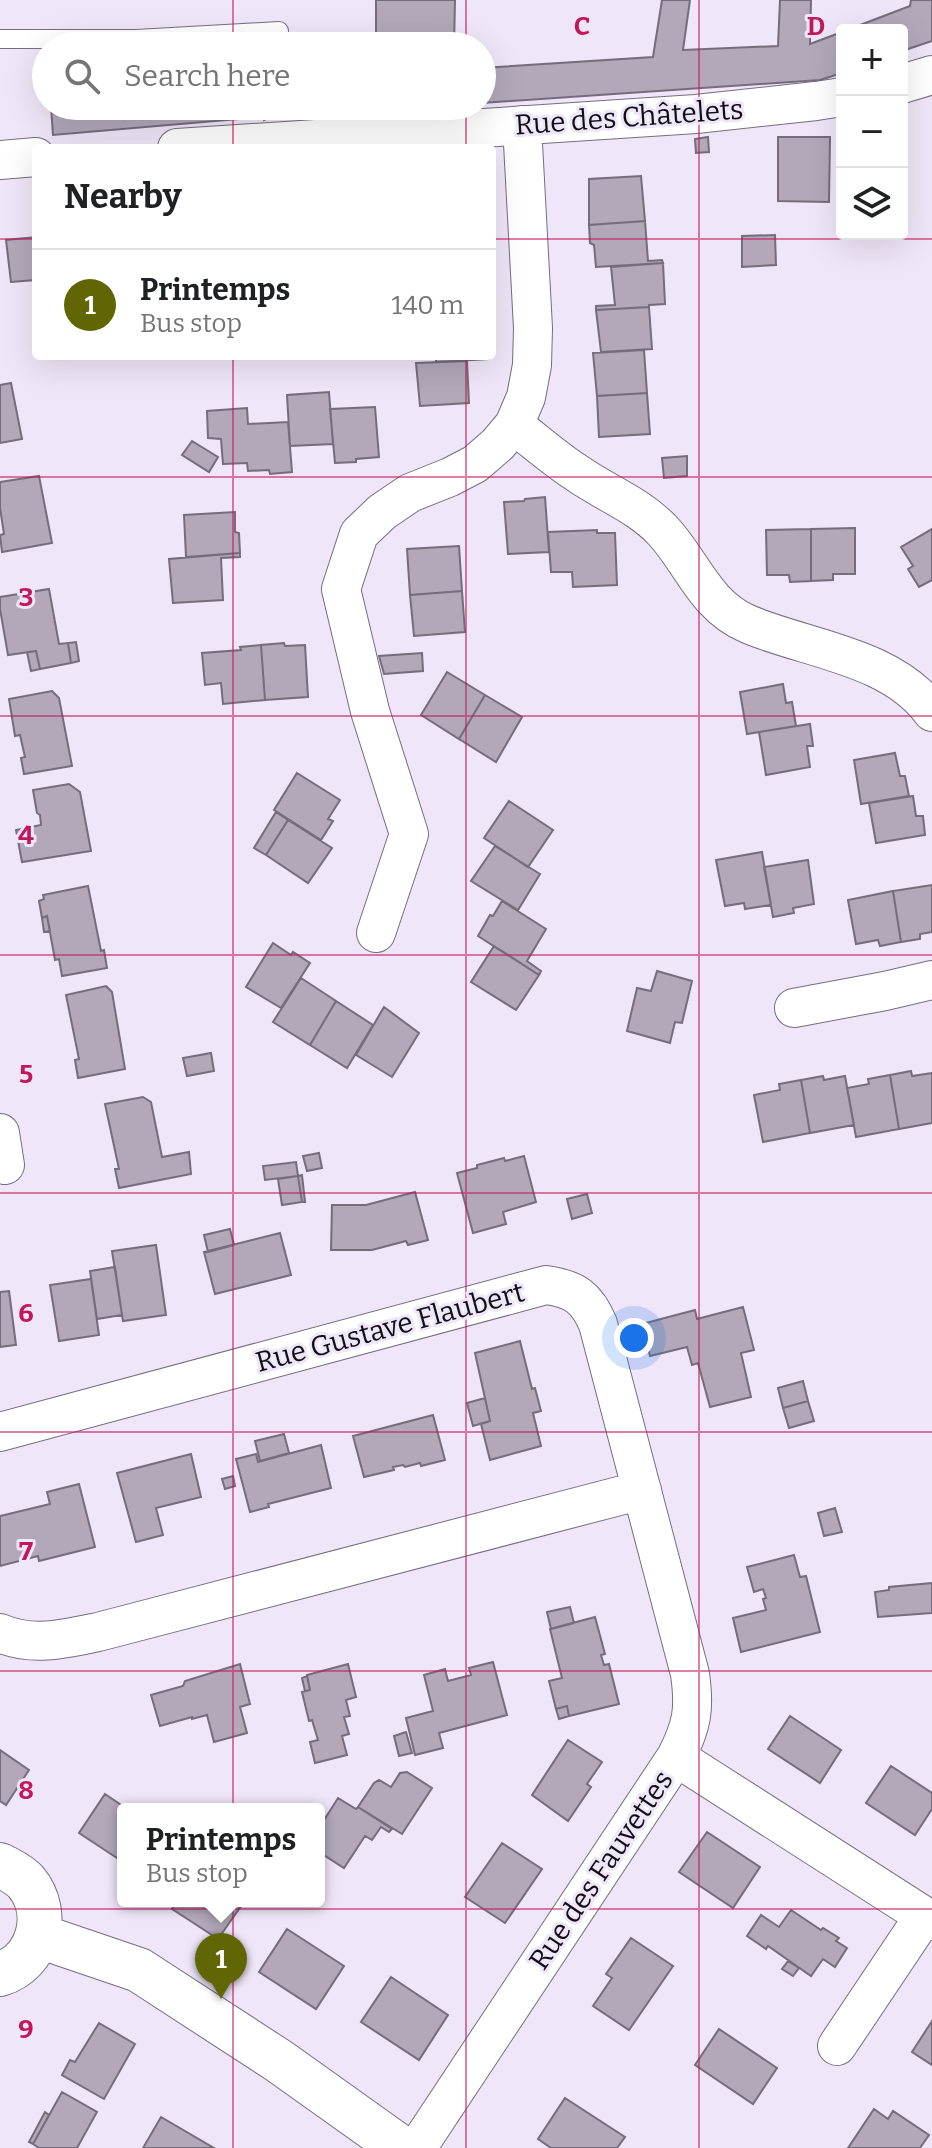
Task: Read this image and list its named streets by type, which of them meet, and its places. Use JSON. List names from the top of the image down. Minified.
{"streets":{"street":["Rue des Châtelets","Rue Gustave Flaubert","Rue des Fauvettes"]},"crossings":[["Rue Gustave Flaubert","Rue des Fauvettes"]],"page":{"map_buttons":["+","−"],"search":"Search here","heading":"Nearby","list":[{"mark":"1","name":"Printemps","note":"Bus stop","value":"140 m"}],"popup":["Printemps","Bus stop"],"pins":"1"},"grid":{"columns":["C","D"],"rows":["3","4","5","6","7","8","9"]}}
